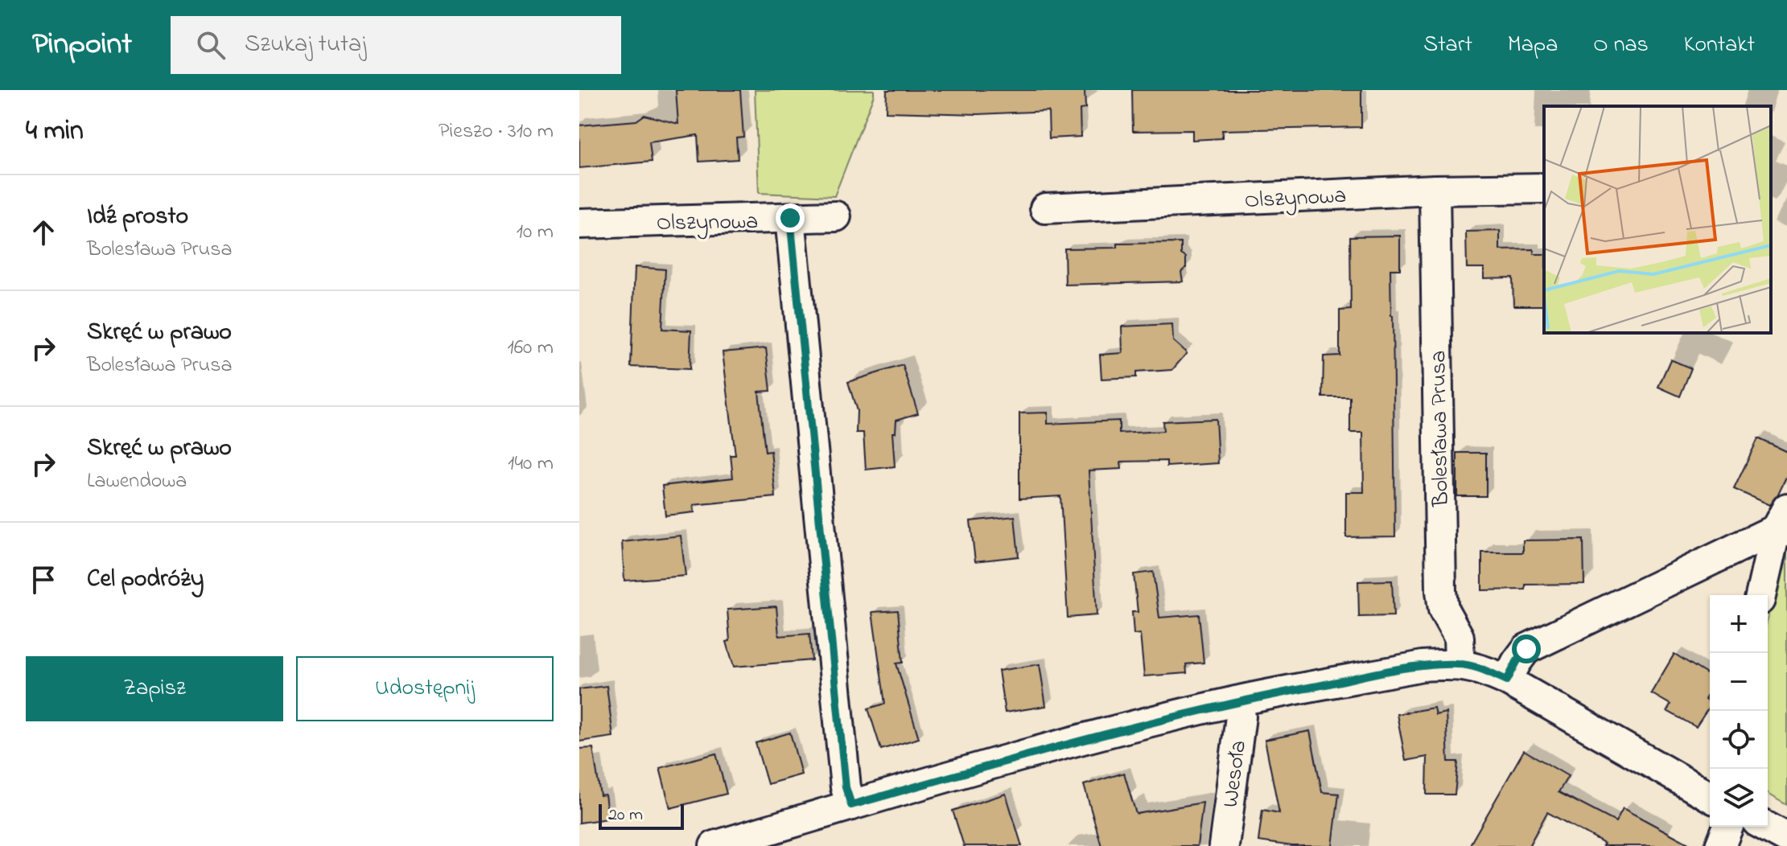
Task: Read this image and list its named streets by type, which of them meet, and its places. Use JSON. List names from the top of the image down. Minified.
{"streets":{"street":["Olszynowa","Bolesława Prusa","Wesoła"]},"crossings":[["Olszynowa","Bolesława Prusa"]],"scale_bar":"20 m","page":{"header":"Pinpoint","search":"Szukaj tutaj","nav":["Start","Mapa","O nas","Kontakt"],"heading":["4 min","Pieszo · 310 m"],"list":[["Idź prosto","Bolesława Prusa","10 m"],["Skręć w prawo","Bolesława Prusa","160 m"],["Skręć w prawo","Lawendowa","140 m"],"Cel podróży"],"map_buttons":["+","−"],"buttons":["Zapisz","Udostępnij"],"scale":"20 m"}}
